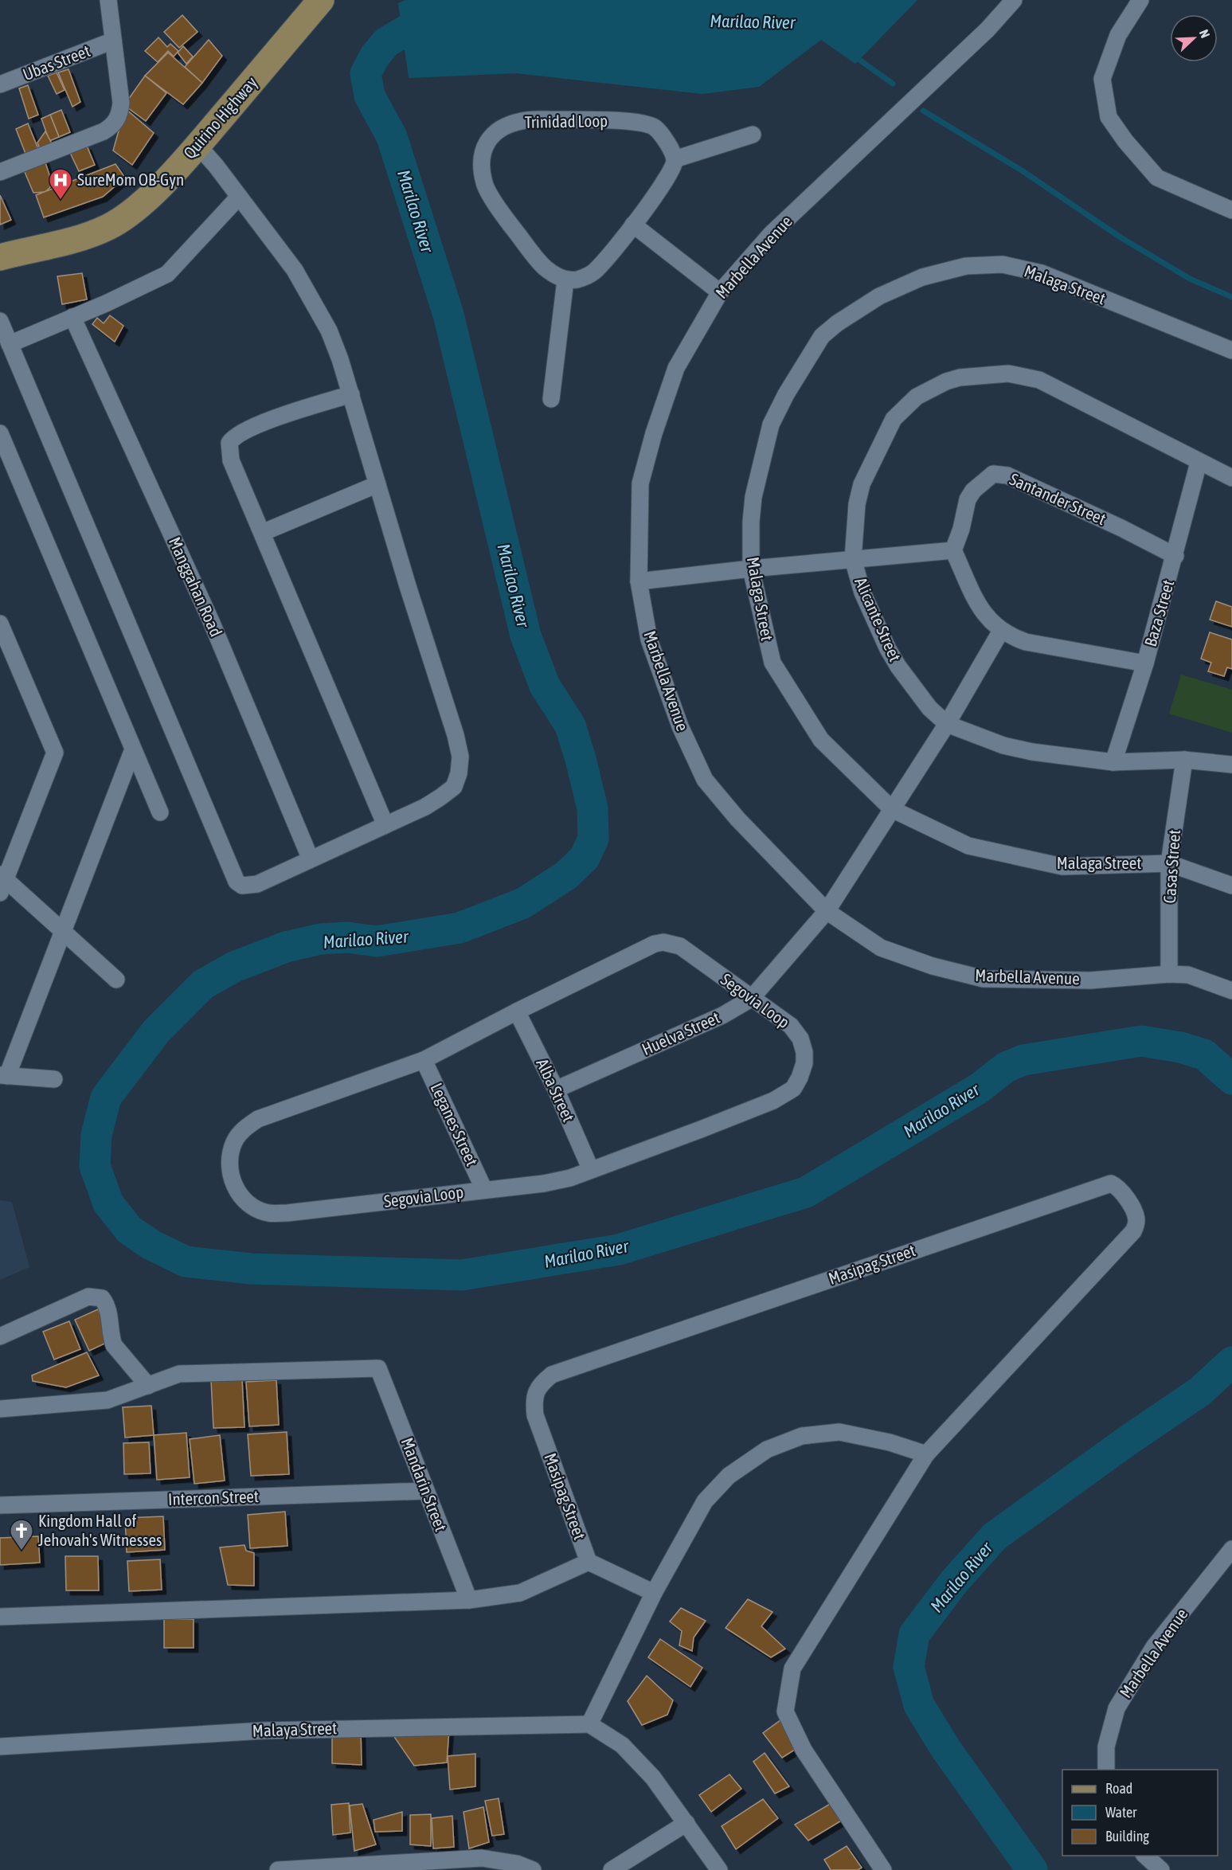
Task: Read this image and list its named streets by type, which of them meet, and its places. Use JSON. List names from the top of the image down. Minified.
{"streets":{"main road":["Quirino Highway"],"street":["Ubas Street","Trinidad Loop","Marbella Avenue","Malaga Street","Santander Street","Manggahan Road","Baza Street","Alicante Street","Casas Street","Segovia Loop","Huelva Street","Alba Street","Leganes Street","Masipag Street","Mandarin Street","Intercon Street","Malaya Street"]},"crossings":[["Marbella Avenue","Casas Street"],["Marbella Avenue","Huelva Street"],["Malaga Street","Casas Street"],["Malaga Street","Huelva Street"],["Santander Street","Baza Street"],["Baza Street","Alicante Street"],["Alicante Street","Casas Street"],["Alicante Street","Huelva Street"],["Segovia Loop","Huelva Street"],["Segovia Loop","Alba Street"],["Segovia Loop","Leganes Street"],["Huelva Street","Alba Street"],["Mandarin Street","Intercon Street"]],"water":["Marilao River"],"places":{"hospital":["SureMom OB-Gyn"],"church":["Kingdom Hall of Jehovah's Witnesses"]},"legend":["Road","Water","Building"],"north":"top right"}
